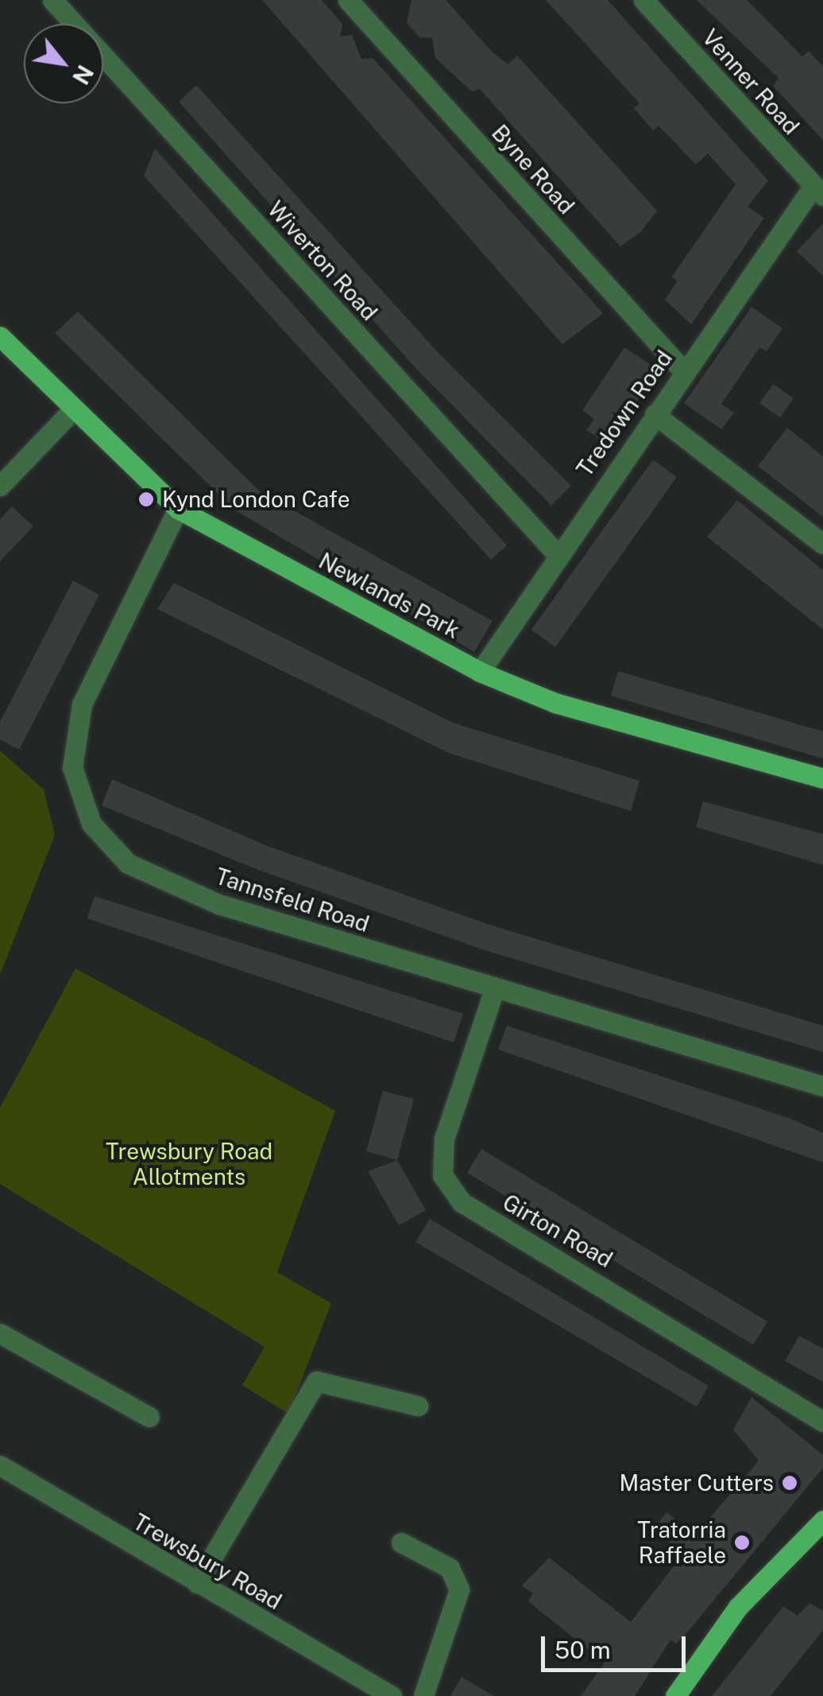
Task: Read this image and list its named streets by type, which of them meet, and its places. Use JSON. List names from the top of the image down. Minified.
{"streets":{"main road":["Newlands Park"],"street":["Venner Road","Byne Road","Wiverton Road","Tredown Road","Tannsfeld Road","Girton Road","Trewsbury Road"]},"crossings":[["Venner Road","Tredown Road"],["Byne Road","Tredown Road"],["Wiverton Road","Tredown Road"],["Tredown Road","Newlands Park"],["Newlands Park","Tannsfeld Road"],["Tannsfeld Road","Girton Road"]],"parks":["Trewsbury Road Allotments"],"places":["Kynd London Cafe","Master Cutters","Tratorria Raffaele"],"scale_bar":"50 m","north":"bottom right"}
